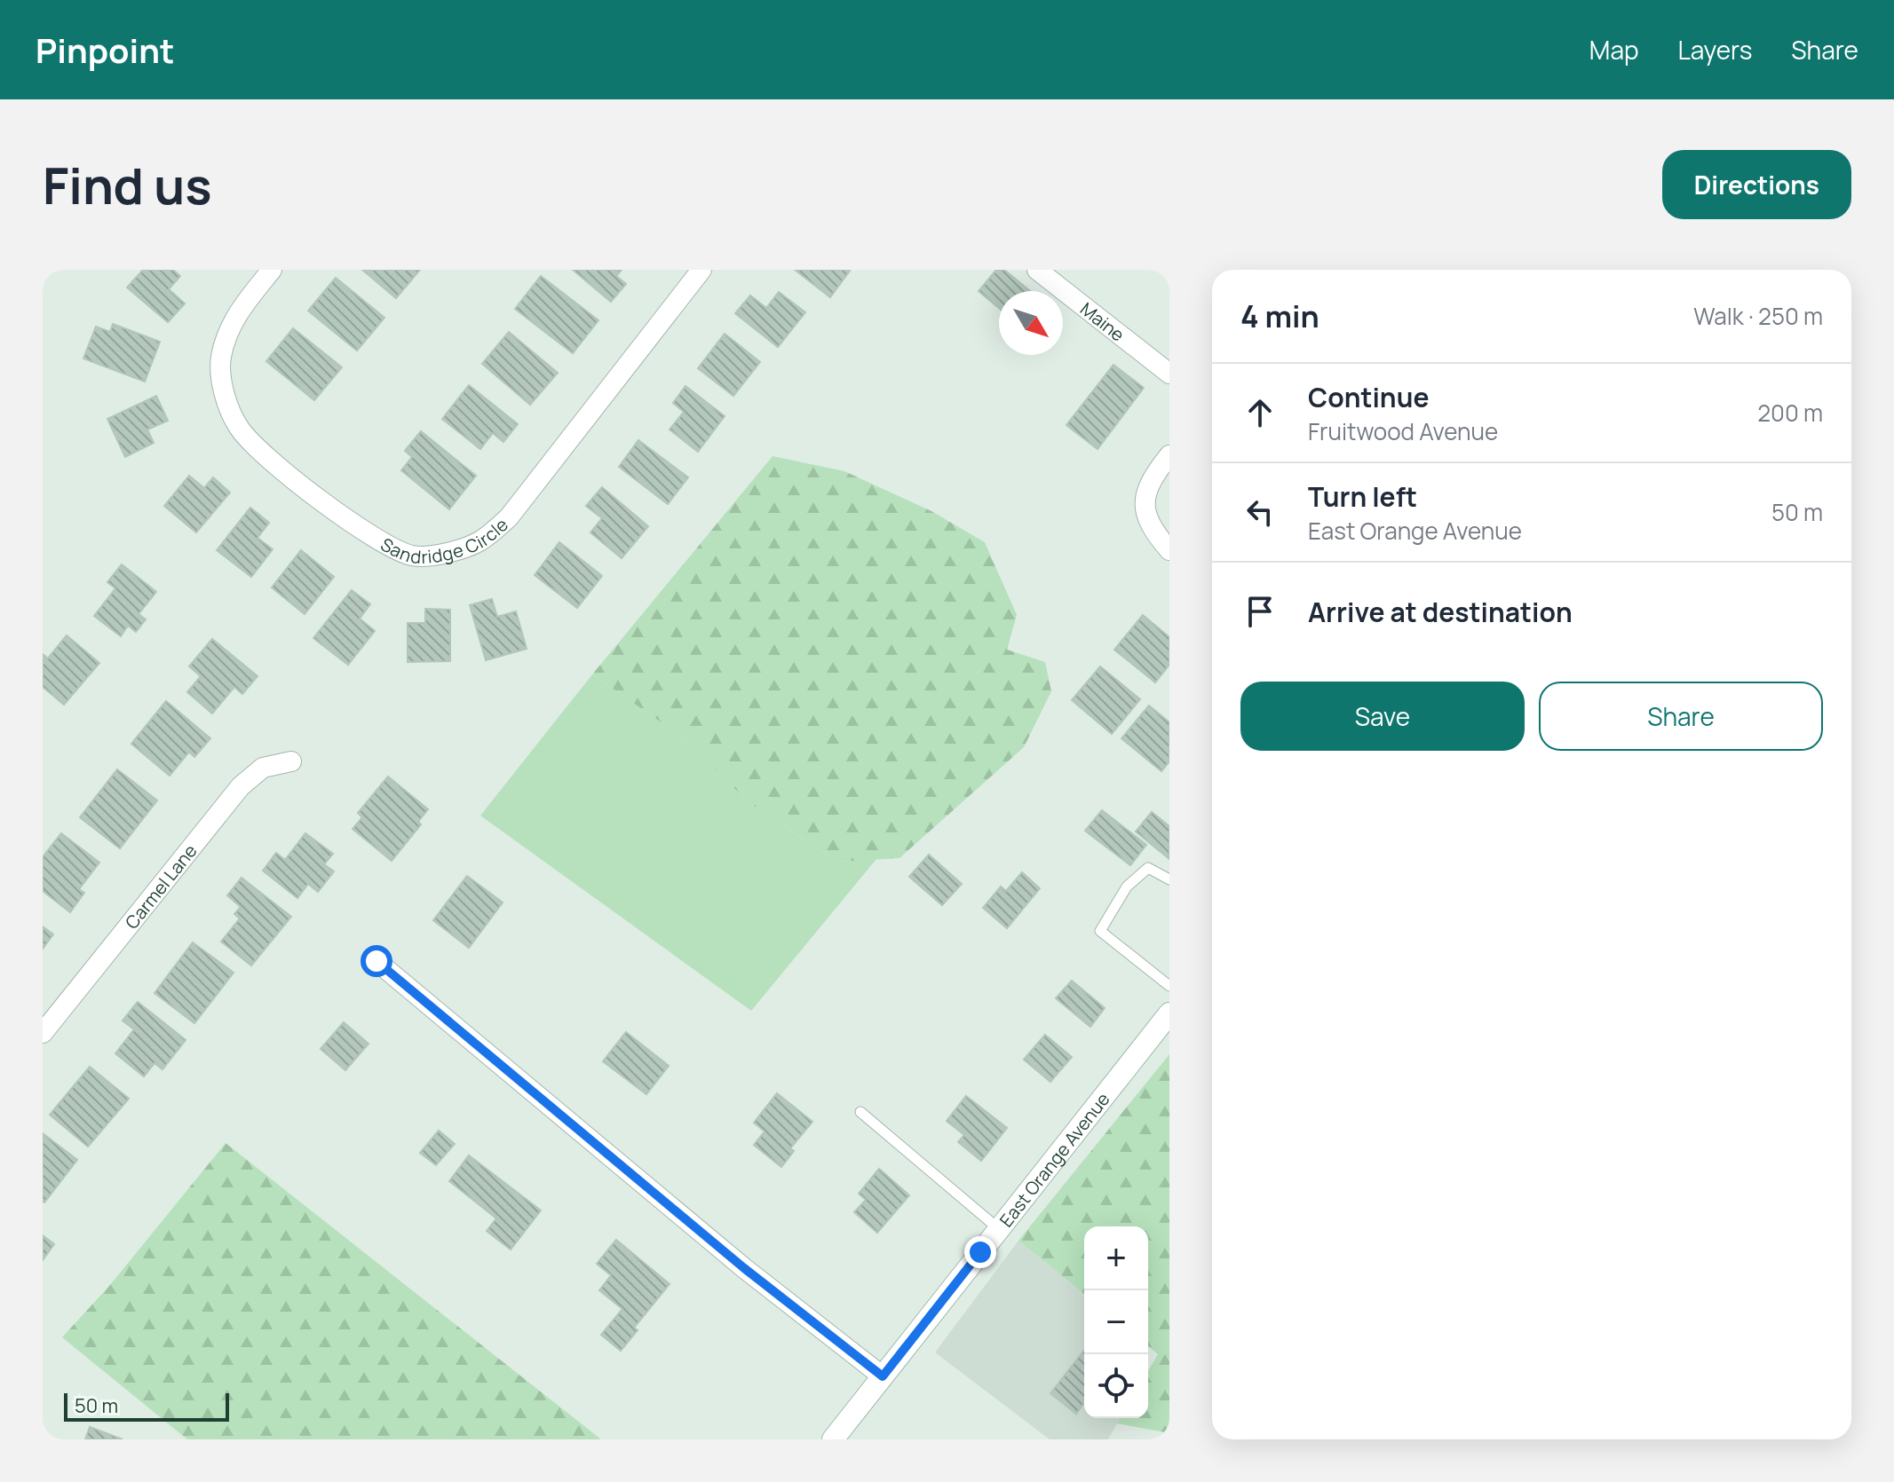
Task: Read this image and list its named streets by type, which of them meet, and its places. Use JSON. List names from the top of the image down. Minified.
{"streets":{"main road":["East Orange Avenue"],"street":["Maine","Sandridge Circle","Carmel Lane"]},"scale_bar":"50 m","north":"bottom right","page":{"header":"Pinpoint","nav":["Map","Layers","Share"],"buttons":["Directions",["Save","Share"]],"title":"Find us","heading":["4 min","Walk · 250 m"],"list":[["Continue","Fruitwood Avenue","200 m"],["Turn left","East Orange Avenue","50 m"],"Arrive at destination"],"map_buttons":["+","−"],"scale":"50 m"}}
